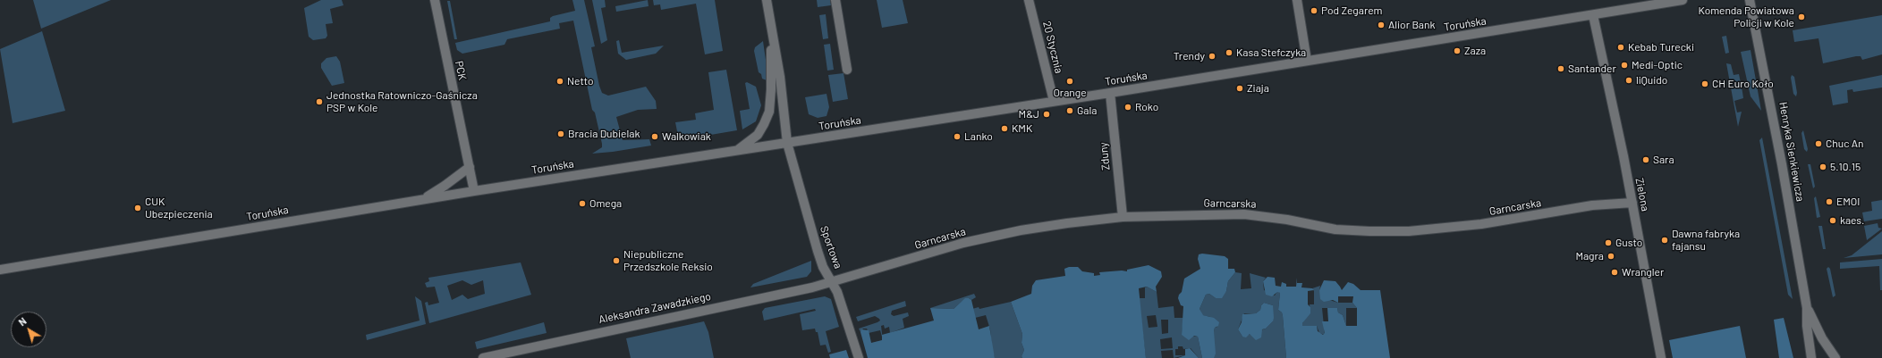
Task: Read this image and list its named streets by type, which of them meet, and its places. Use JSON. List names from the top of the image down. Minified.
{"streets":{"street":["Toruńska","20 Stycznia","PCK","Henryka Sienkiewicza","Zduny","Zielona","Garncarska","Sportowa","Aleksandra Zawadzkiego"]},"crossings":[["Toruńska","20 Stycznia"],["Toruńska","PCK"],["Toruńska","Zduny"],["Toruńska","Zielona"],["Toruńska","Sportowa"],["Zduny","Garncarska"],["Zielona","Garncarska"],["Garncarska","Sportowa"],["Garncarska","Aleksandra Zawadzkiego"],["Sportowa","Aleksandra Zawadzkiego"]],"places":["Pod Zegarem","Komenda Powiatowa Policji w Kole","Alior Bank","Kebab Turecki","Zaza","Kasa Stefczyka","Trendy","Medi-Optic","Santander","liQuido","Netto","Orange","CH Euro Koło","Ziaja","Jednostka Ratowniczo-Gaśnicza PSP w Kole","Roko","Gala","M&J","KMK","Bracia Dubielak","Walkowiak","Lanko","Chuc An","Sara","5.10.15","EMOI","Omega","CUK Ubezpieczenia","kaes.","Dawna fabryka fajansu","Gusto","Magra","Niepubliczne Przedszkole Reksio","Wrangler"],"north":"top left"}
